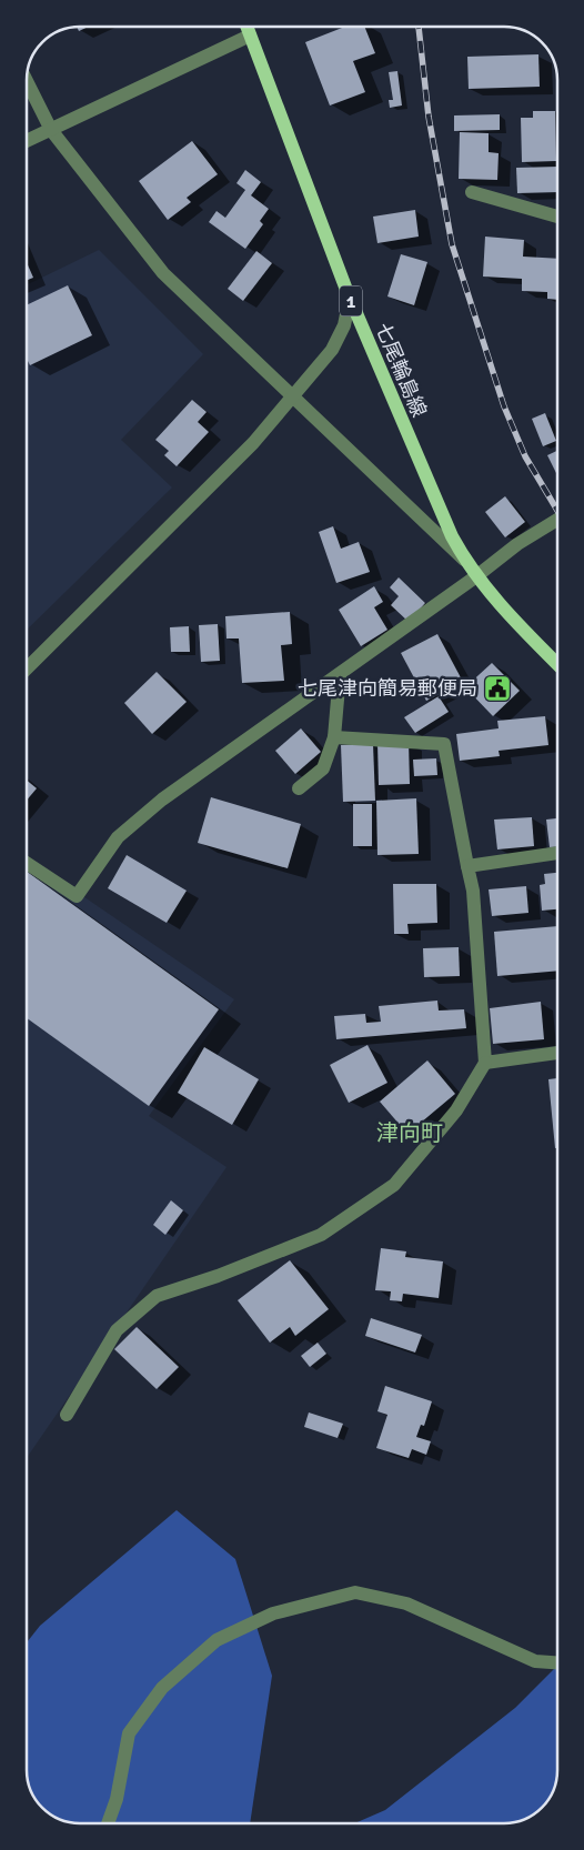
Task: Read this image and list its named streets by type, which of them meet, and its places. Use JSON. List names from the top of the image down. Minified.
{"streets":{"main road":["1","七尾輪島線"]},"districts":["津向町"],"places":{"public building":["七尾津向簡易郵便局"]}}
